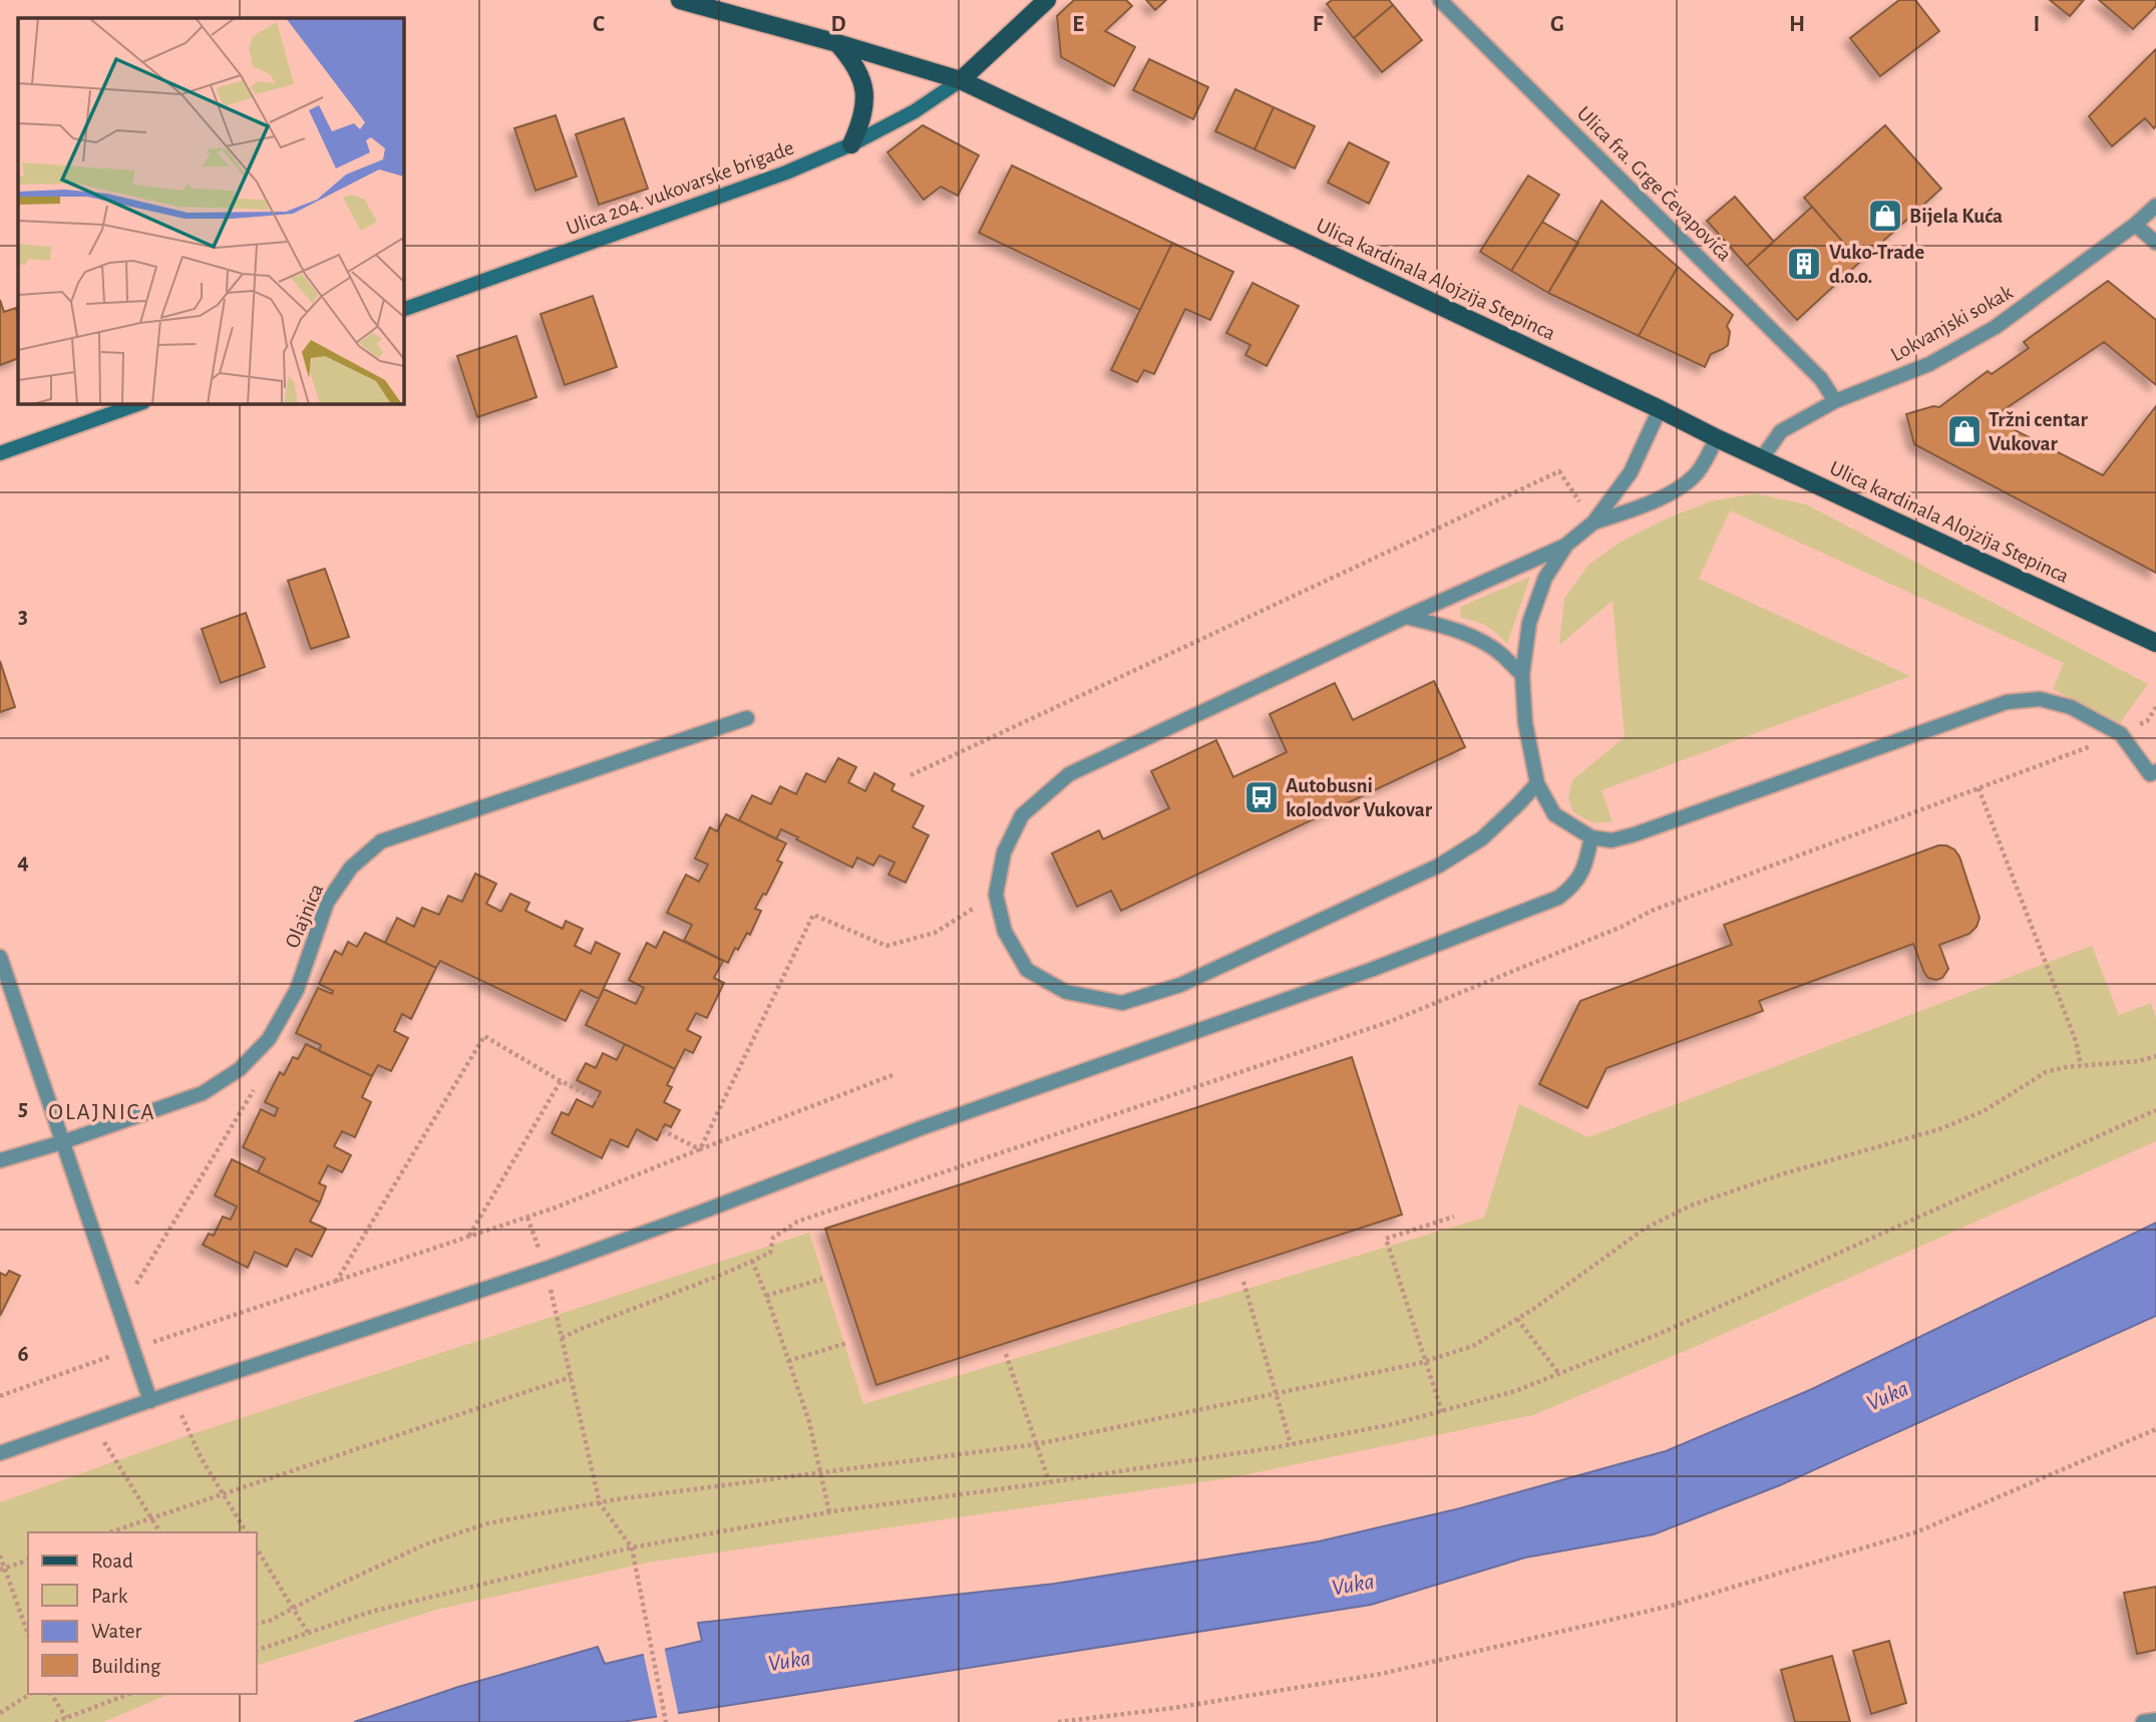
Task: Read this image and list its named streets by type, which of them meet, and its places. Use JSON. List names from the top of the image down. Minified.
{"streets":{"main road":["Ulica kardinala Alojzija Stepinca"],"street":["Ulica fra. Grge Čevapovića","Ulica 204. vukovarske brigade","Lokvanjski sokak","Olajnica"]},"crossings":[["Ulica fra. Grge Čevapovića","Lokvanjski sokak"],["Ulica 204. vukovarske brigade","Ulica kardinala Alojzija Stepinca"],["Ulica kardinala Alojzija Stepinca","Lokvanjski sokak"]],"districts":["OLAJNICA"],"water":["Vuka"],"places":{"shop":["Bijela Kuća","Tržni centar Vukovar"],"building":["Vuko-Trade d.o.o."],"bus stop":["Autobusni kolodvor Vukovar"]},"legend":["Road","Park","Water","Building"],"grid":{"columns":["C","D","E","F","G","H","I"],"rows":["3","4","5","6"]}}
